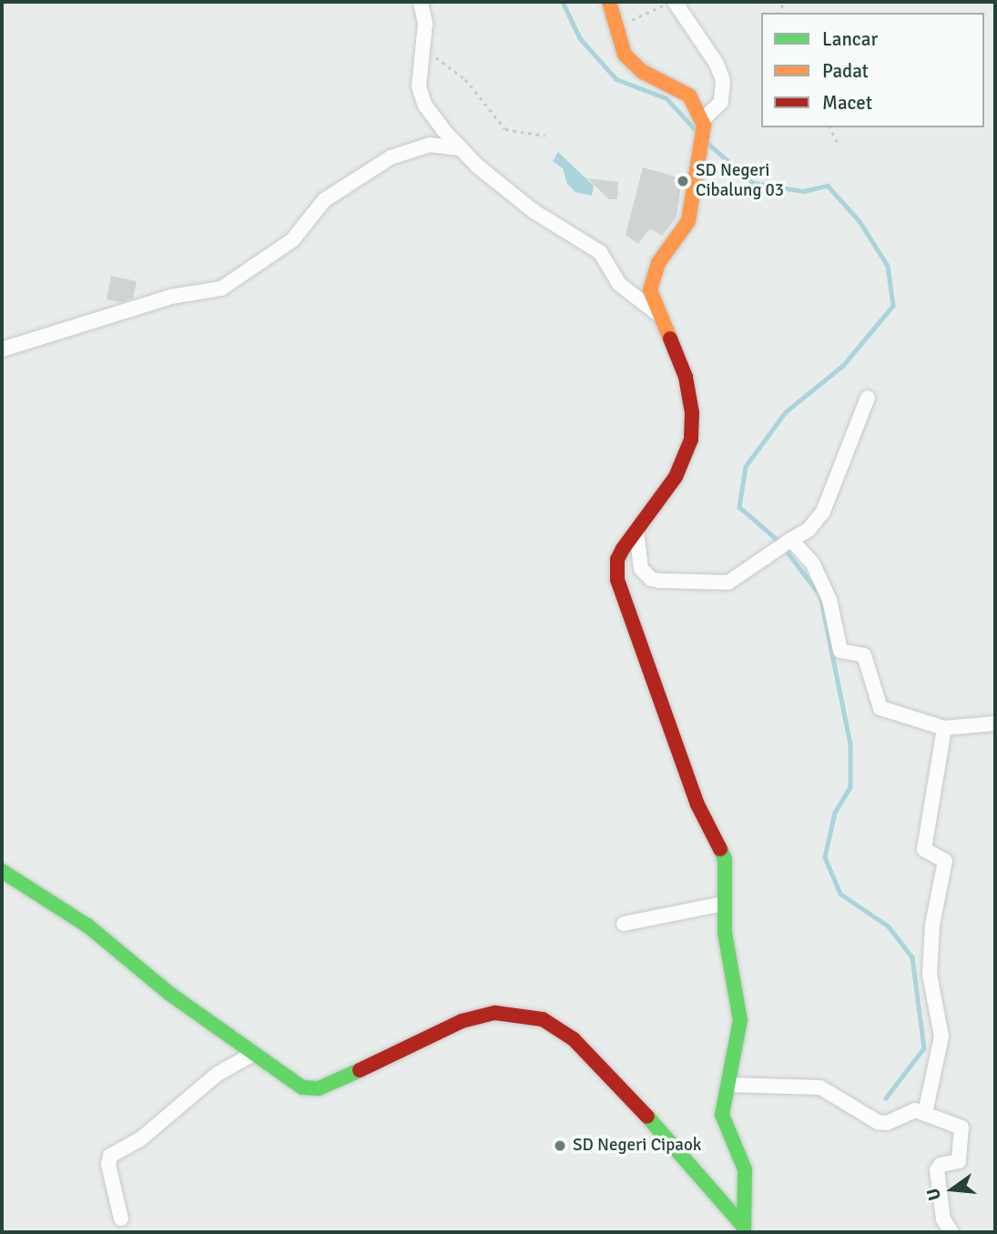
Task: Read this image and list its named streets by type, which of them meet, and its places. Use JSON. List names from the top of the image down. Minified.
{"places":["SD Negeri Cibalung 03","SD Negeri Cipaok"],"legend":["Lancar","Padat","Macet"],"north":"left"}
